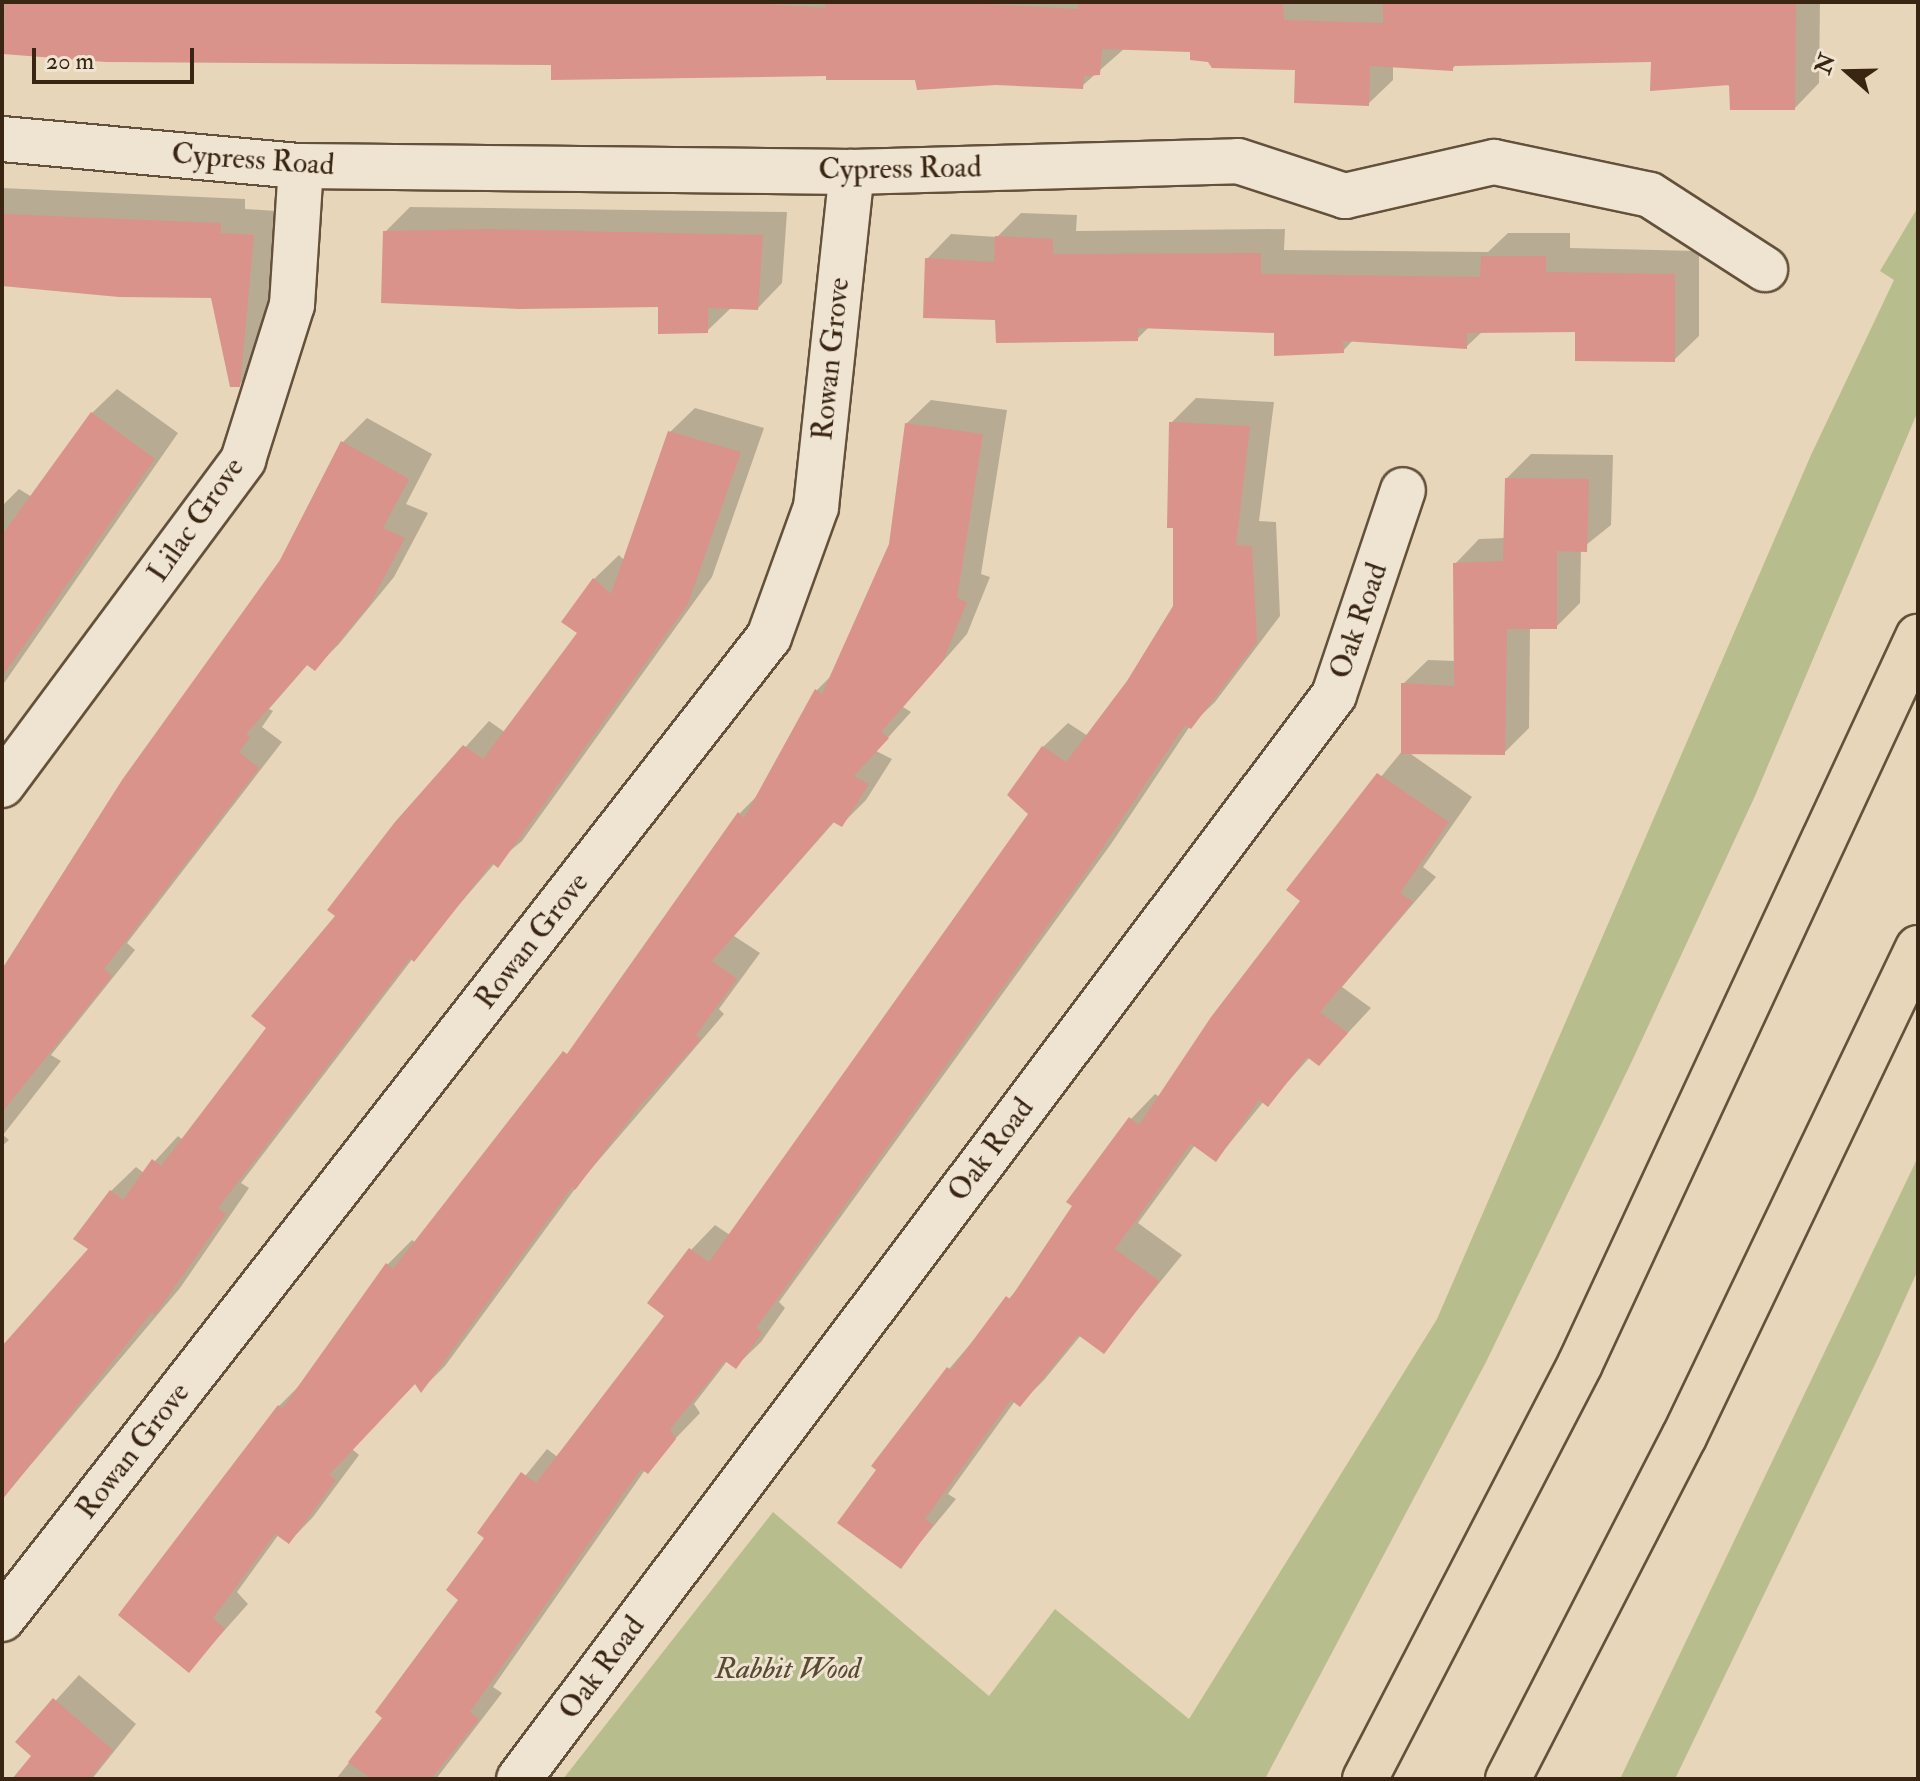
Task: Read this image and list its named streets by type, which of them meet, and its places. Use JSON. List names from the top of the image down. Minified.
{"streets":{"street":["Cypress Road","Rowan Grove","Lilac Grove","Oak Road"]},"crossings":[["Cypress Road","Rowan Grove"],["Cypress Road","Lilac Grove"]],"parks":["Rabbit Wood"],"scale_bar":"20 m","north":"left"}
